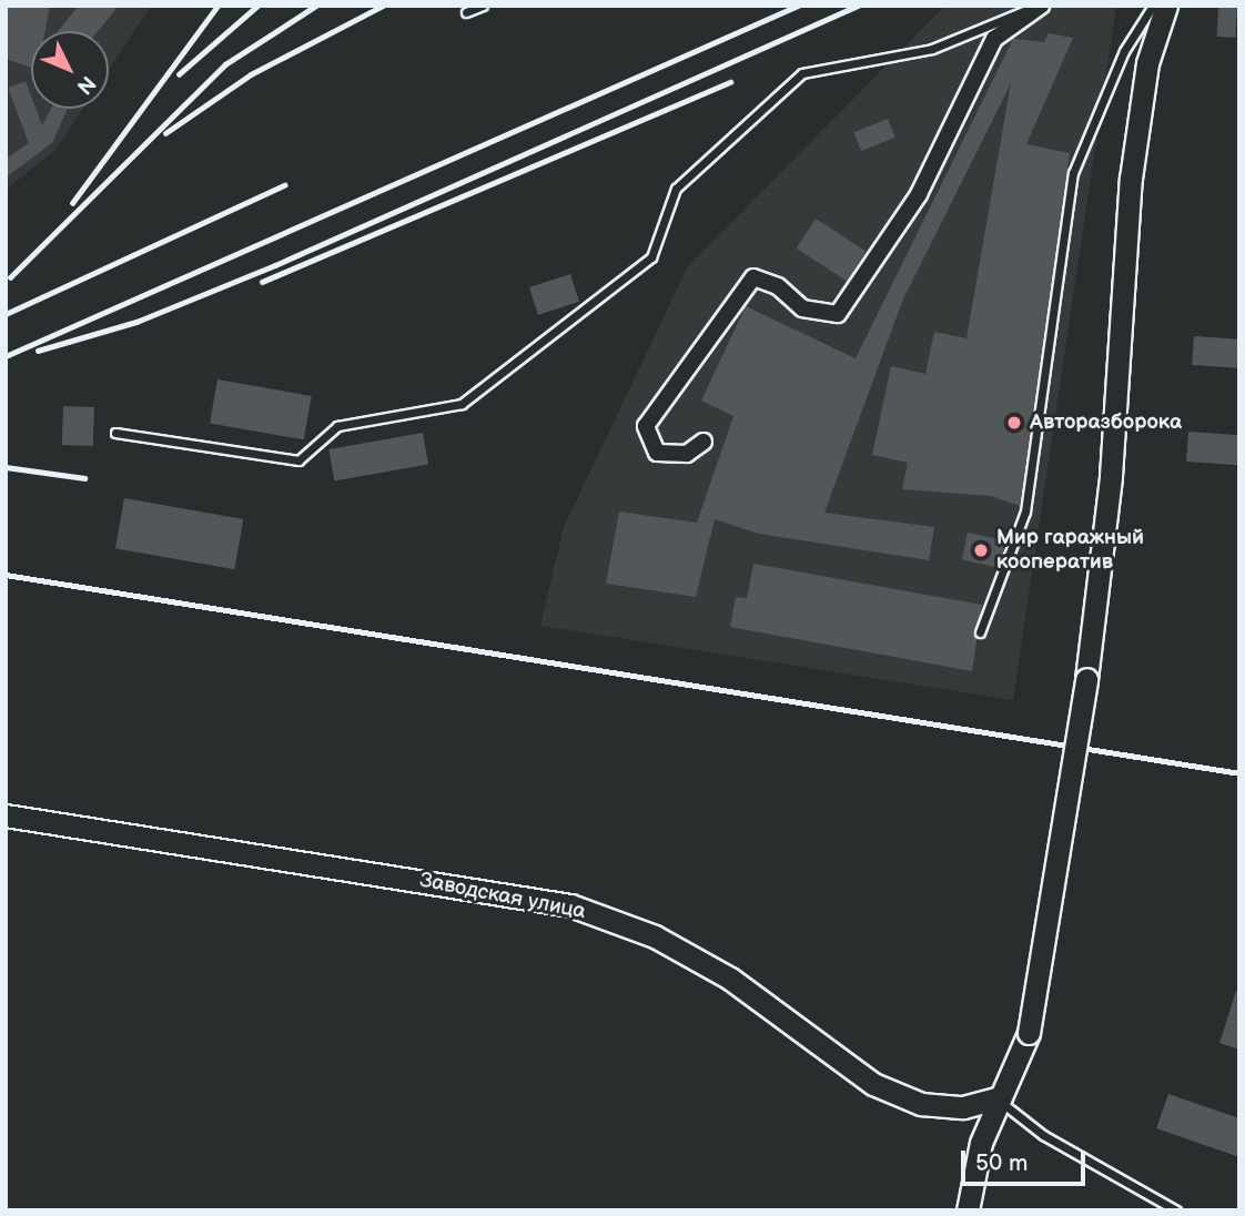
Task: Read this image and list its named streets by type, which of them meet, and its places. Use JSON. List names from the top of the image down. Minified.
{"streets":{"main road":["Заводская улица"]},"places":["Авторазборока","Мир гаражный кооператив"],"scale_bar":"50 m","north":"bottom right"}
